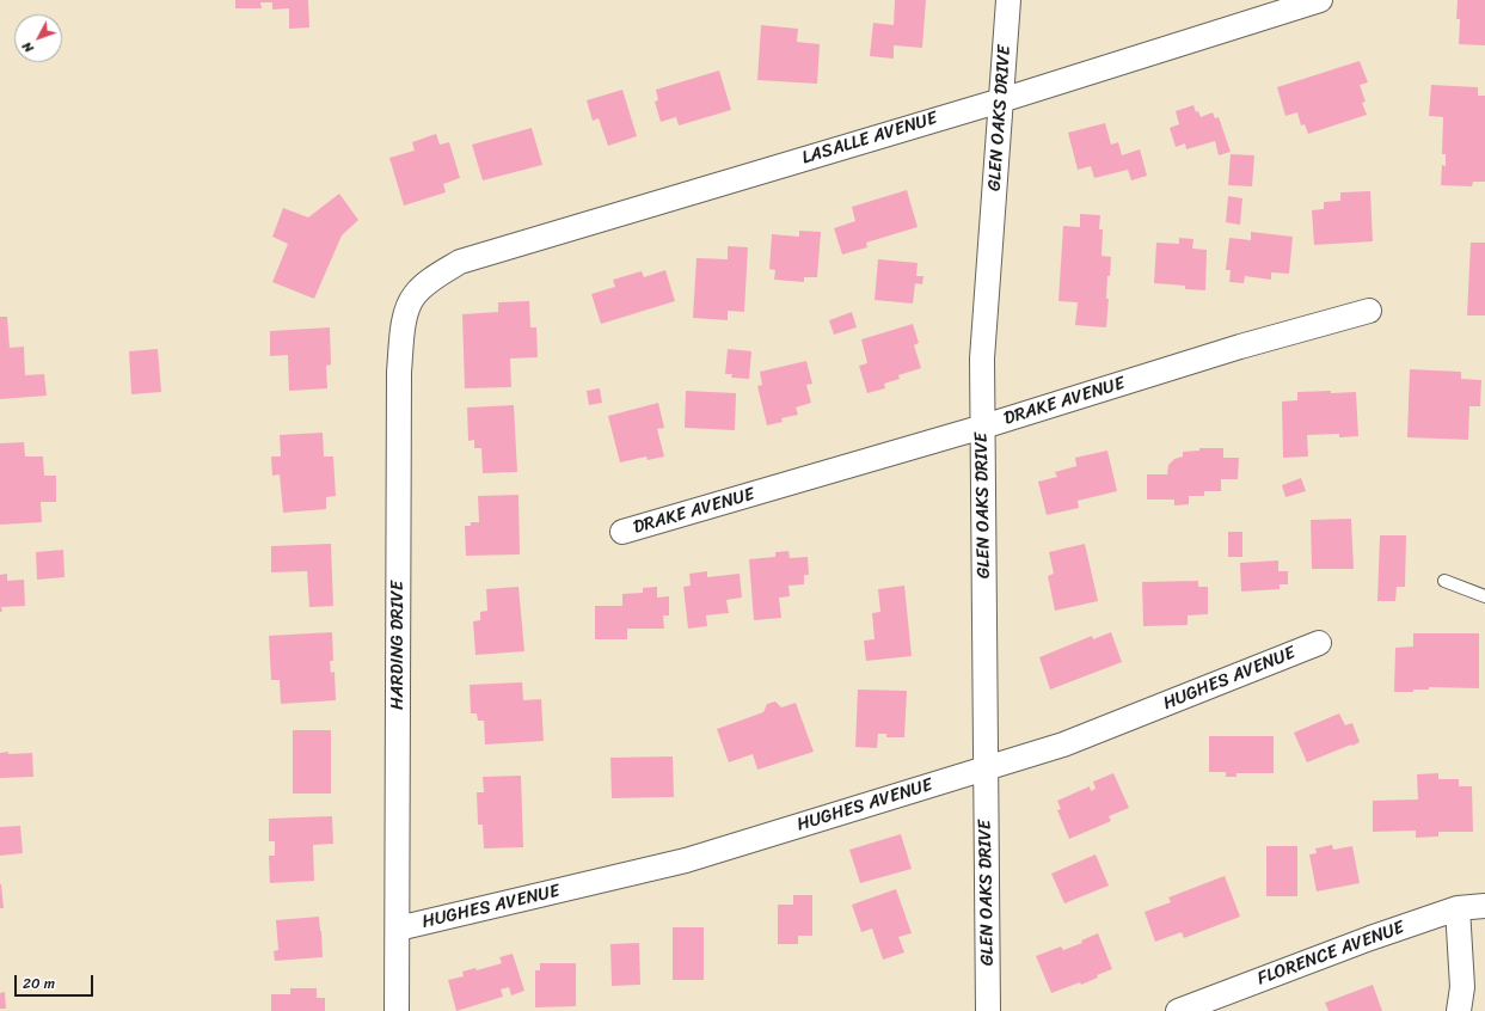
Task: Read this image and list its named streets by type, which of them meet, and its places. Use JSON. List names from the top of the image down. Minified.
{"streets":{"street":["GLEN OAKS DRIVE","LASALLE AVENUE","DRAKE AVENUE","HARDING DRIVE","HUGHES AVENUE","FLORENCE AVENUE"]},"crossings":[["GLEN OAKS DRIVE","LASALLE AVENUE"],["GLEN OAKS DRIVE","DRAKE AVENUE"],["GLEN OAKS DRIVE","HUGHES AVENUE"],["LASALLE AVENUE","HARDING DRIVE"],["HARDING DRIVE","HUGHES AVENUE"]],"scale_bar":"20 m","north":"bottom left"}
